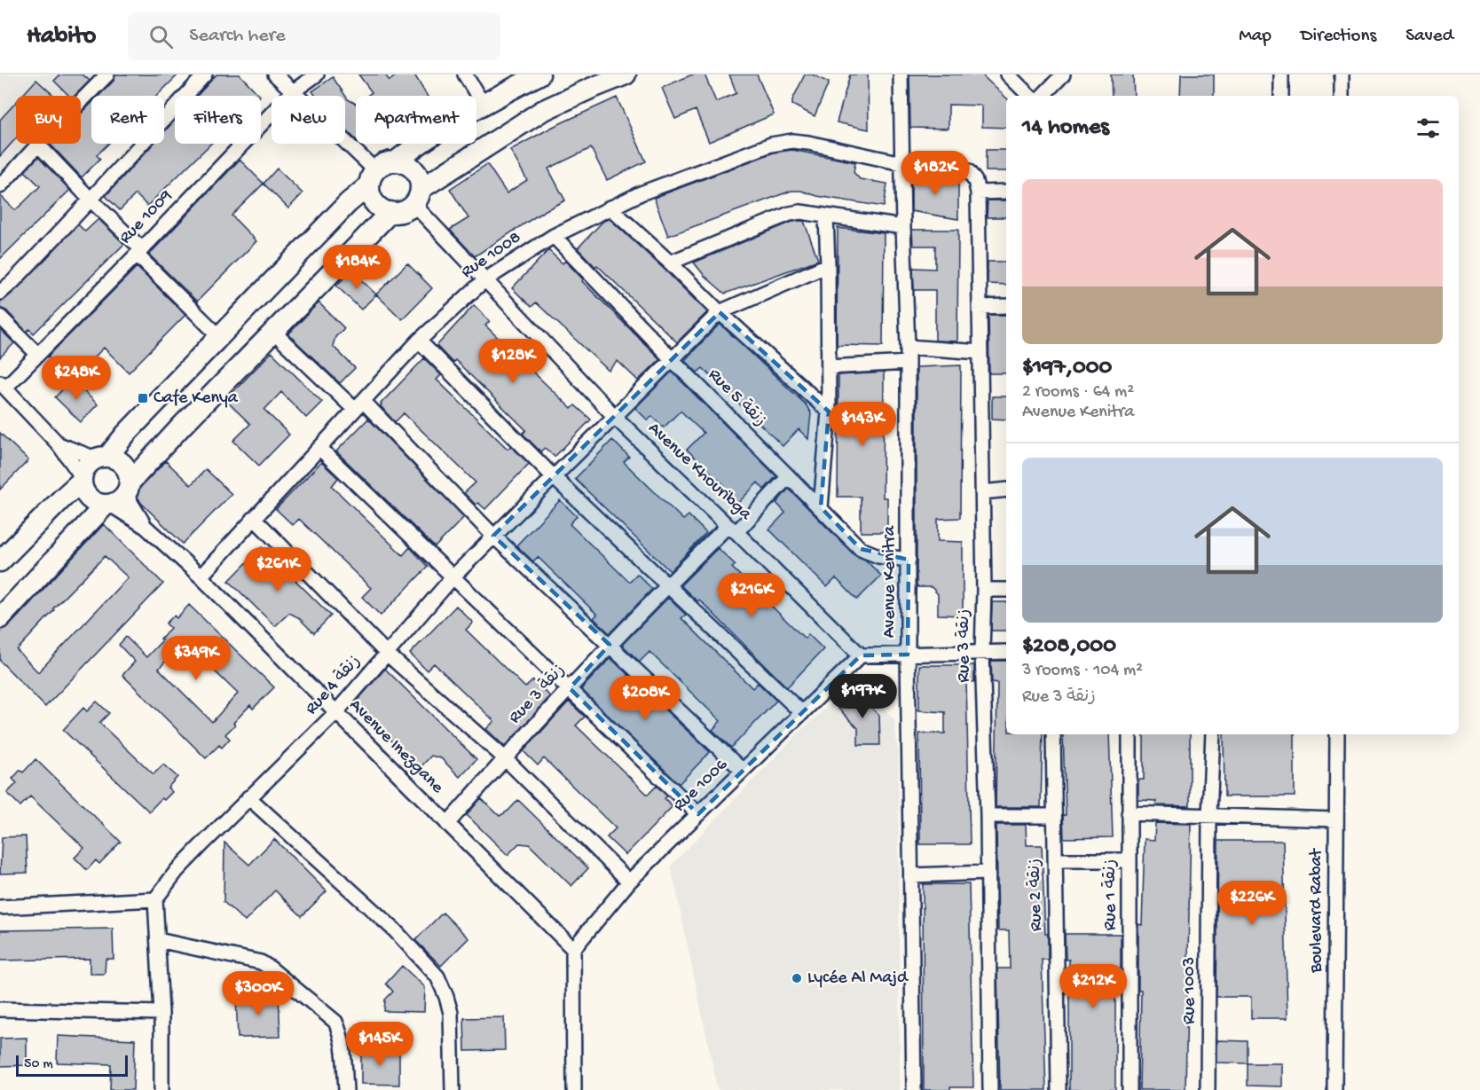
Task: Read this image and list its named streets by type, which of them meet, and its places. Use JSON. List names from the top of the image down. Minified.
{"streets":{"street":["Rue 1009","Rue 1008","Rue 5 زنقة","Avenue Khouribga","Avenue Kenitra","Rue 3 زنقة","Rue 4 زنقة","Avenue Inezgane","Rue 1006","Rue 2 زنقة","Rue 1 زنقة","Boulevard Rabat","Rue 1003"]},"crossings":[["Rue 1008","Rue 5 زنقة"],["Rue 1008","Avenue Khouribga"],["Rue 1008","Avenue Kenitra"],["Rue 1008","Avenue Inezgane"],["Rue 5 زنقة","Avenue Kenitra"],["Rue 5 زنقة","Rue 3 زنقة"],["Rue 5 زنقة","Rue 4 زنقة"],["Avenue Khouribga","Rue 3 زنقة"],["Avenue Khouribga","Rue 4 زنقة"],["Avenue Khouribga","Rue 1006"],["Rue 3 زنقة","Avenue Inezgane"],["Rue 4 زنقة","Avenue Inezgane"],["Avenue Inezgane","Rue 1006"]],"places":{"transit":["Cafe Kenya"],"other":["Lycée Al Majd"]},"scale_bar":"50 m","page":{"header":"Habito","search":"Search here","nav":["Map","Directions","Saved"],"chip":["Buy","Rent","Filters","New","Apartment"],"heading":"14 homes","price":["$182K","$184K","$128K","$248K","$143K","$261K","$216K","$349K","$197K","$208K","$226K","$212K","$300K","$145K"],"list":[{"name":"$197,000","note":"2 rooms · 64 m² · Avenue Kenitra"},{"name":"$208,000","note":"3 rooms · 104 m² · Rue 3 زنقة"}],"scale":"50 m"}}
